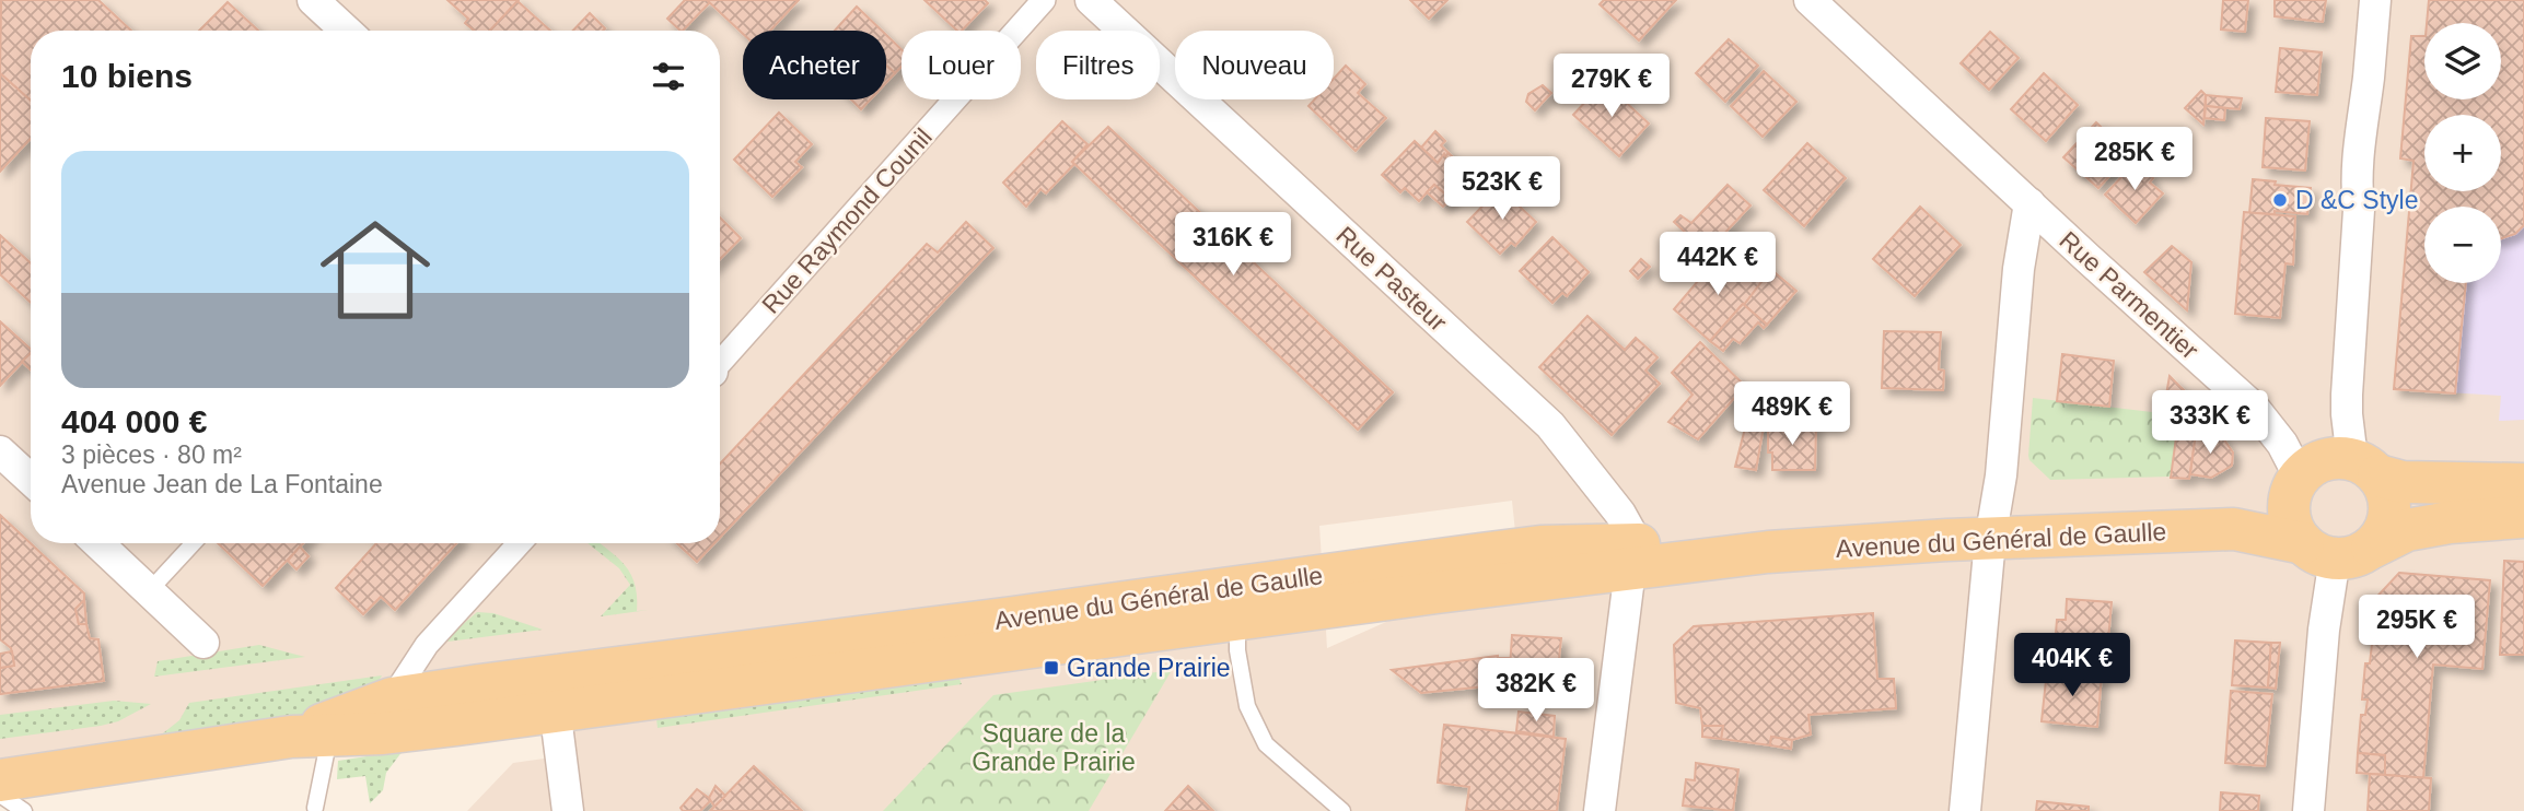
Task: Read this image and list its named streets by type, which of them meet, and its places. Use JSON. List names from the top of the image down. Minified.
{"streets":{"main road":["Avenue du Général de Gaulle"],"street":["Rue Raymond Counil","Rue Pasteur","Rue Parmentier"]},"crossings":[["Rue Pasteur","Avenue du Général de Gaulle"],["Rue Parmentier","Avenue du Général de Gaulle"]],"parks":["Square de la Grande Prairie"],"places":{"other":["D &C Style"],"transit":["Grande Prairie"]},"page":{"map_buttons":["+","−"],"chip":["Acheter","Louer","Filtres","Nouveau"],"heading":"10 biens","price":["279K €","285K €","523K €","316K €","442K €","489K €","333K €","295K €","404K €","382K €"],"list":[{"name":"404 000 €","note":"3 pièces · 80 m² · Avenue Jean de La Fontaine"}]}}
